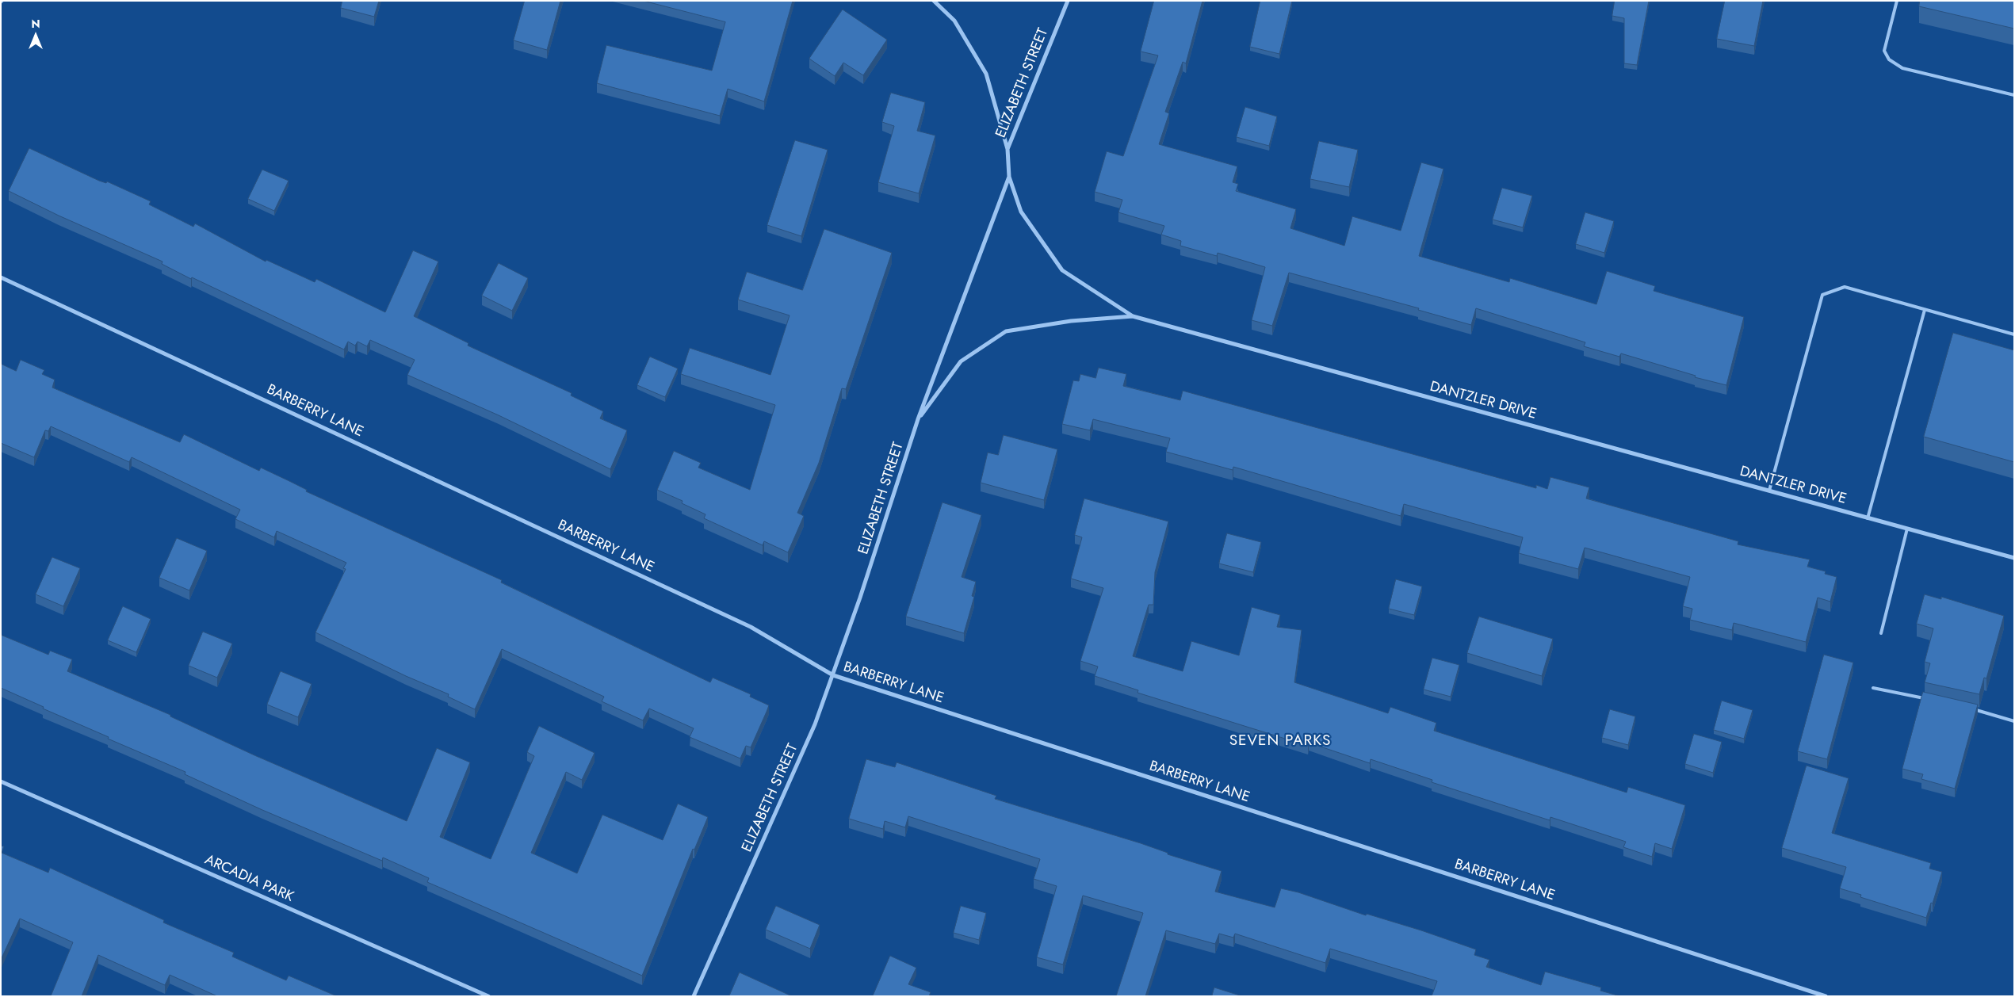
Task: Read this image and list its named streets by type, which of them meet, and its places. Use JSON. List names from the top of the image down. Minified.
{"streets":{"street":["ELIZABETH STREET","DANTZLER DRIVE","BARBERRY LANE","ARCADIA PARK"]},"crossings":[["ELIZABETH STREET","DANTZLER DRIVE"],["ELIZABETH STREET","BARBERRY LANE"]],"districts":["SEVEN PARKS"],"north":"top"}
